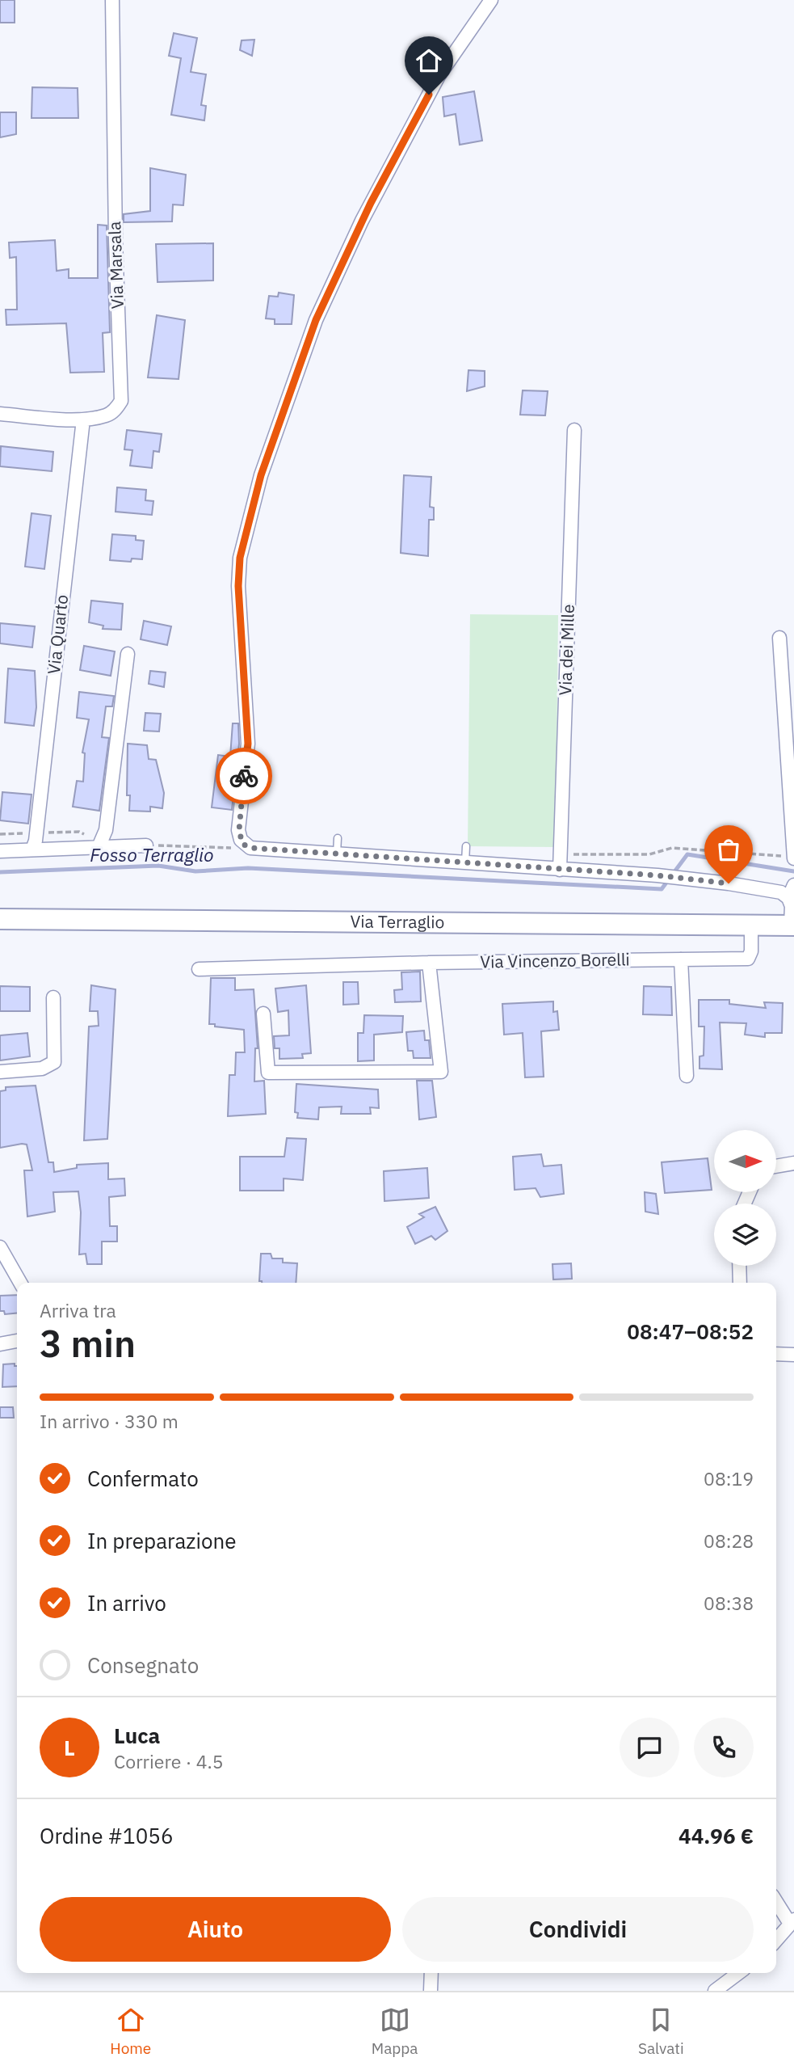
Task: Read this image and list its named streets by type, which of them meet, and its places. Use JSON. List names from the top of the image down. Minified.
{"streets":{"main road":["Via Terraglio"],"street":["Via Marsala","Via Quarto","Via dei Mille","Via Vincenzo Borelli"]},"crossings":[["Via Marsala","Via Quarto"],["Via Terraglio","Via Vincenzo Borelli"]],"water":["Fosso Terraglio"],"north":"right","page":{"heading":["3 min","Arriva tra","08:47–08:52"],"panel":["Luca","Corriere · 4.5","Ordine #1056","44.96 €"],"bar":"In arrivo · 330 m","list":[["Confermato","08:19"],["In preparazione","08:28"],["In arrivo","08:38"],"Consegnato"],"round":"L","buttons":["Aiuto","Condividi"],"tabs":["Home","Mappa","Salvati"]}}
